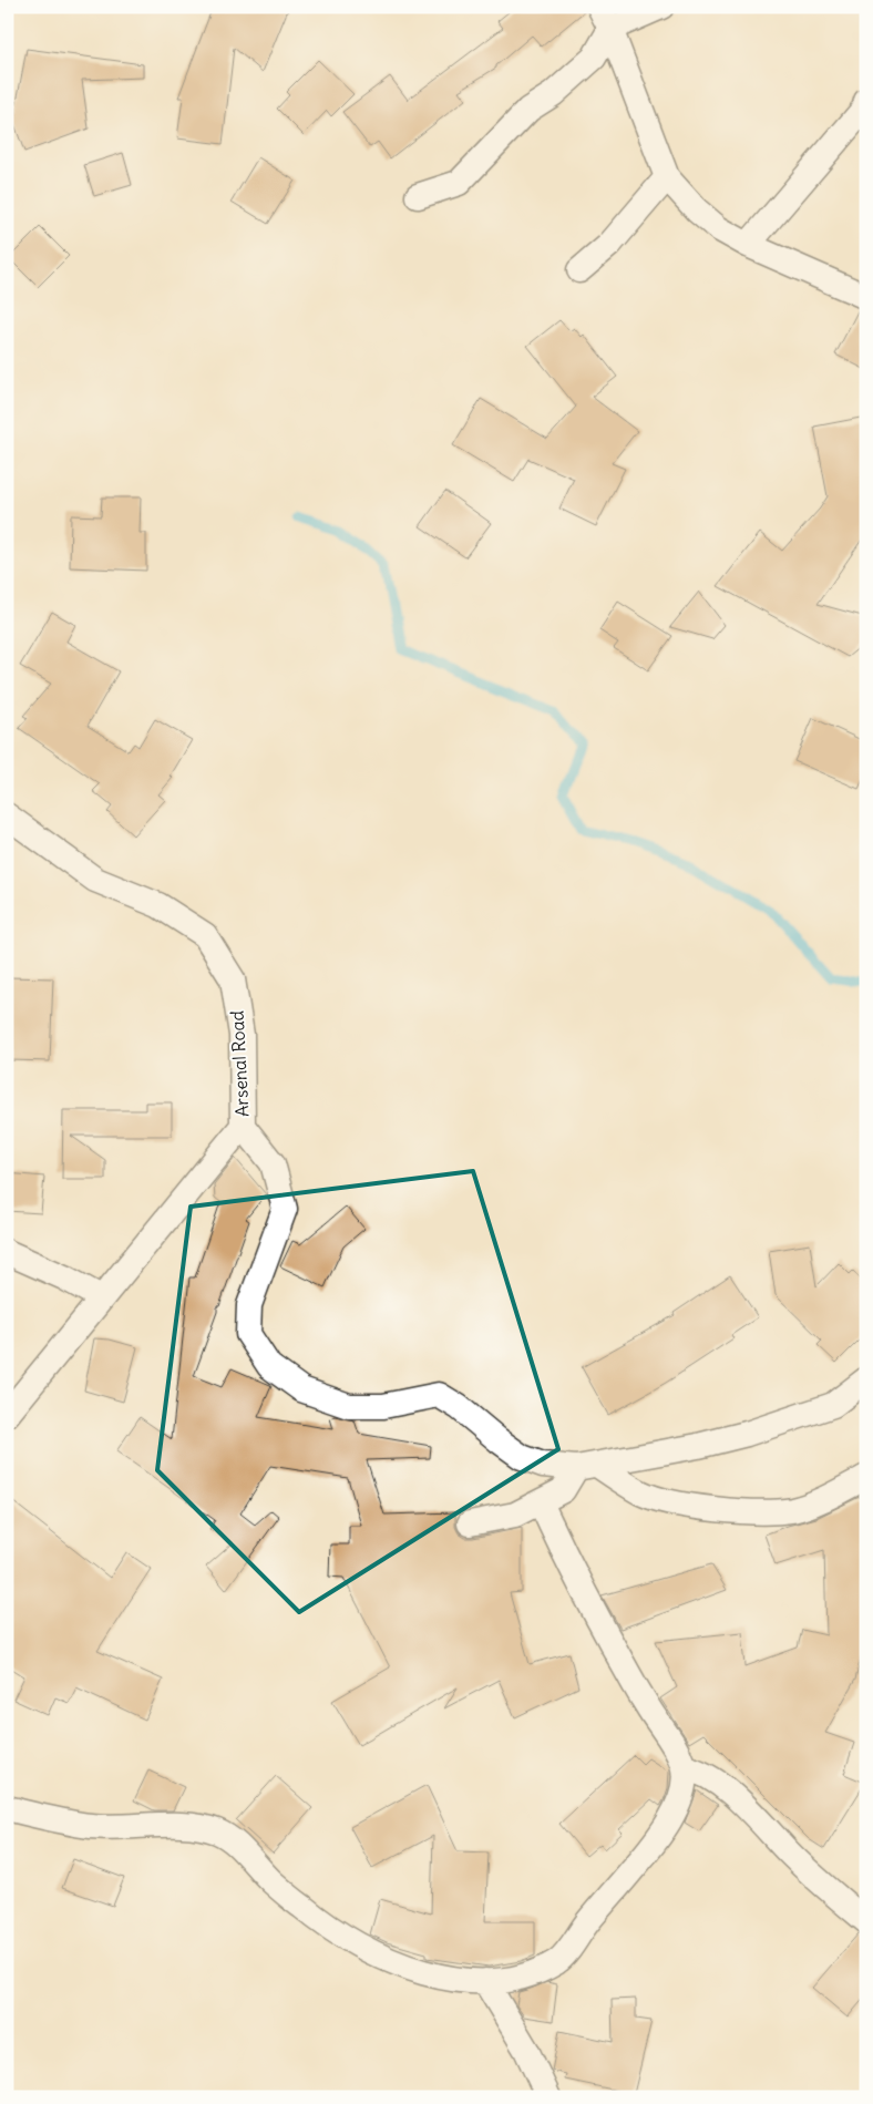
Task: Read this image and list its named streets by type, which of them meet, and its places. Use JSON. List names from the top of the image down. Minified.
{"streets":{"street":["Arsenal Road"]}}
